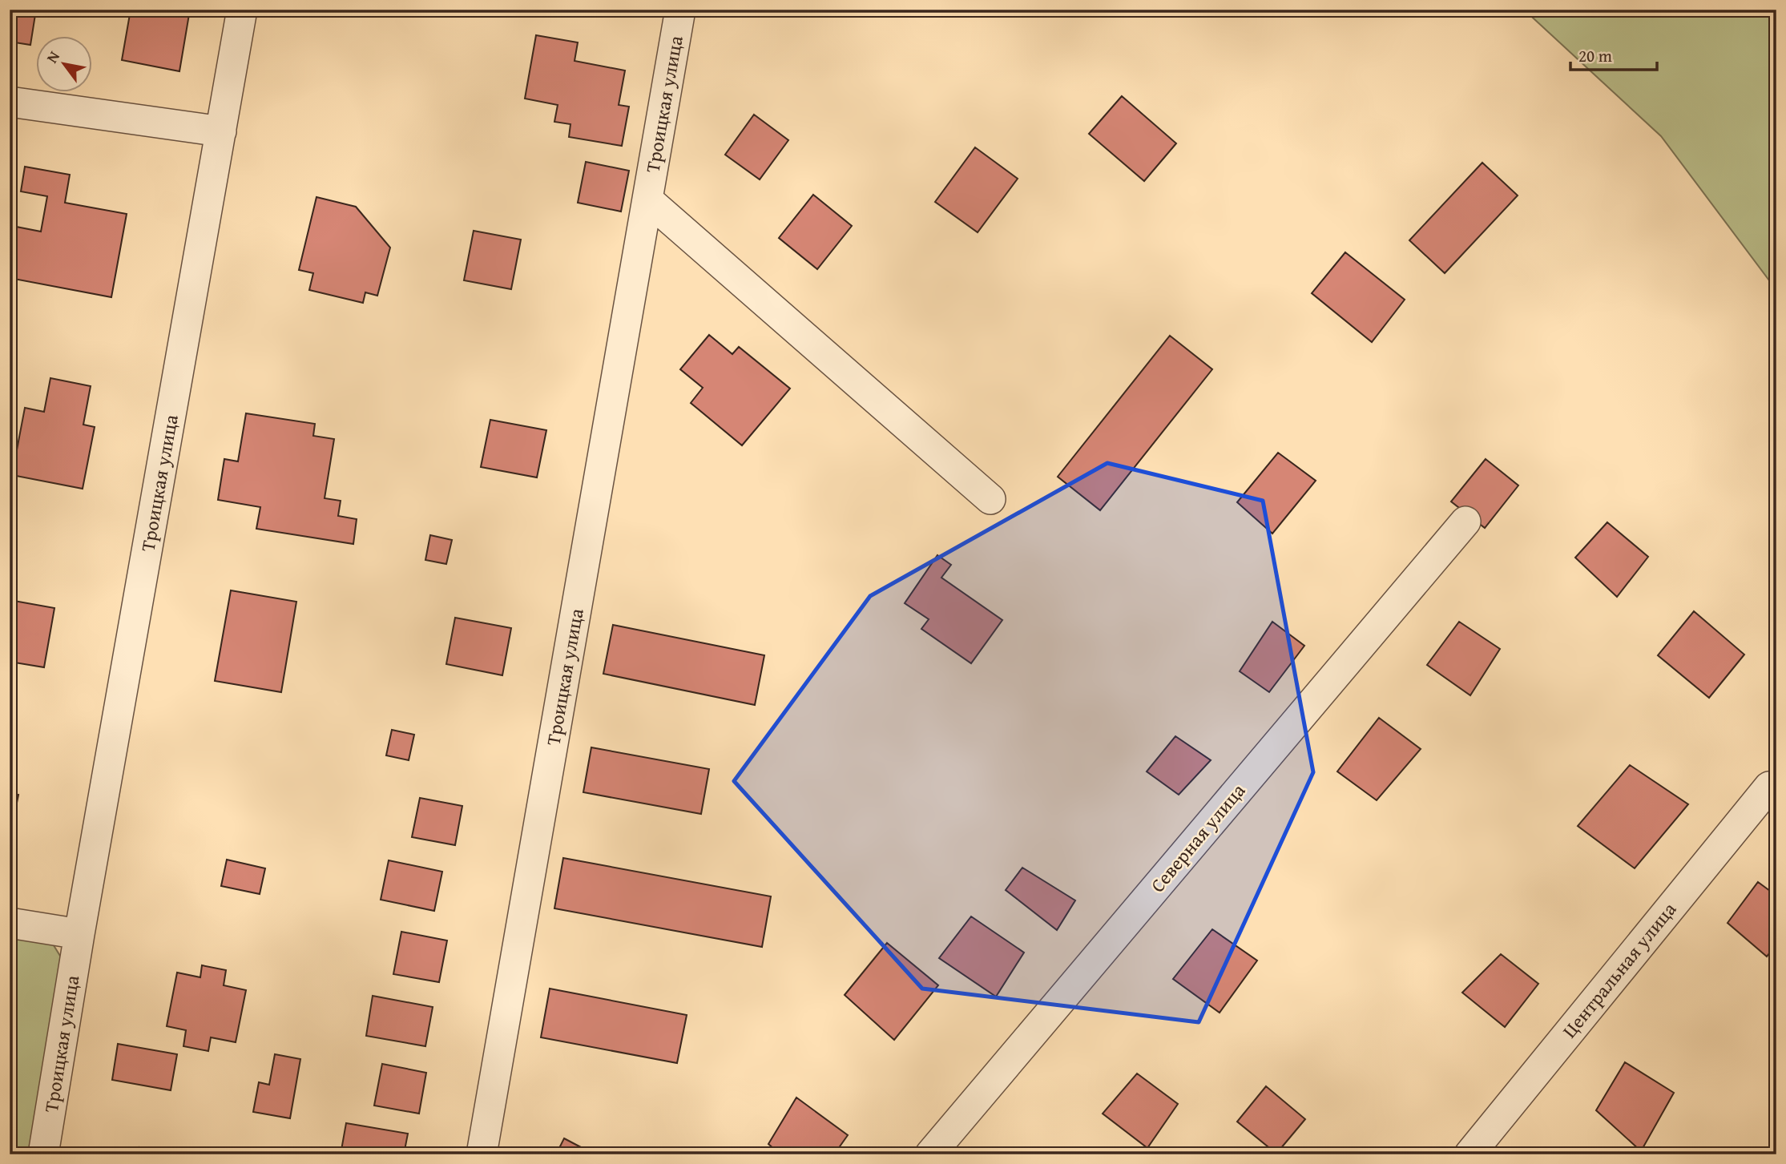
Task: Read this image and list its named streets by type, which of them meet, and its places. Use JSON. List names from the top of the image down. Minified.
{"streets":{"street":["Троицкая улица","Северная улица","Центральная улица"]},"scale_bar":"20 m","north":"top left"}
